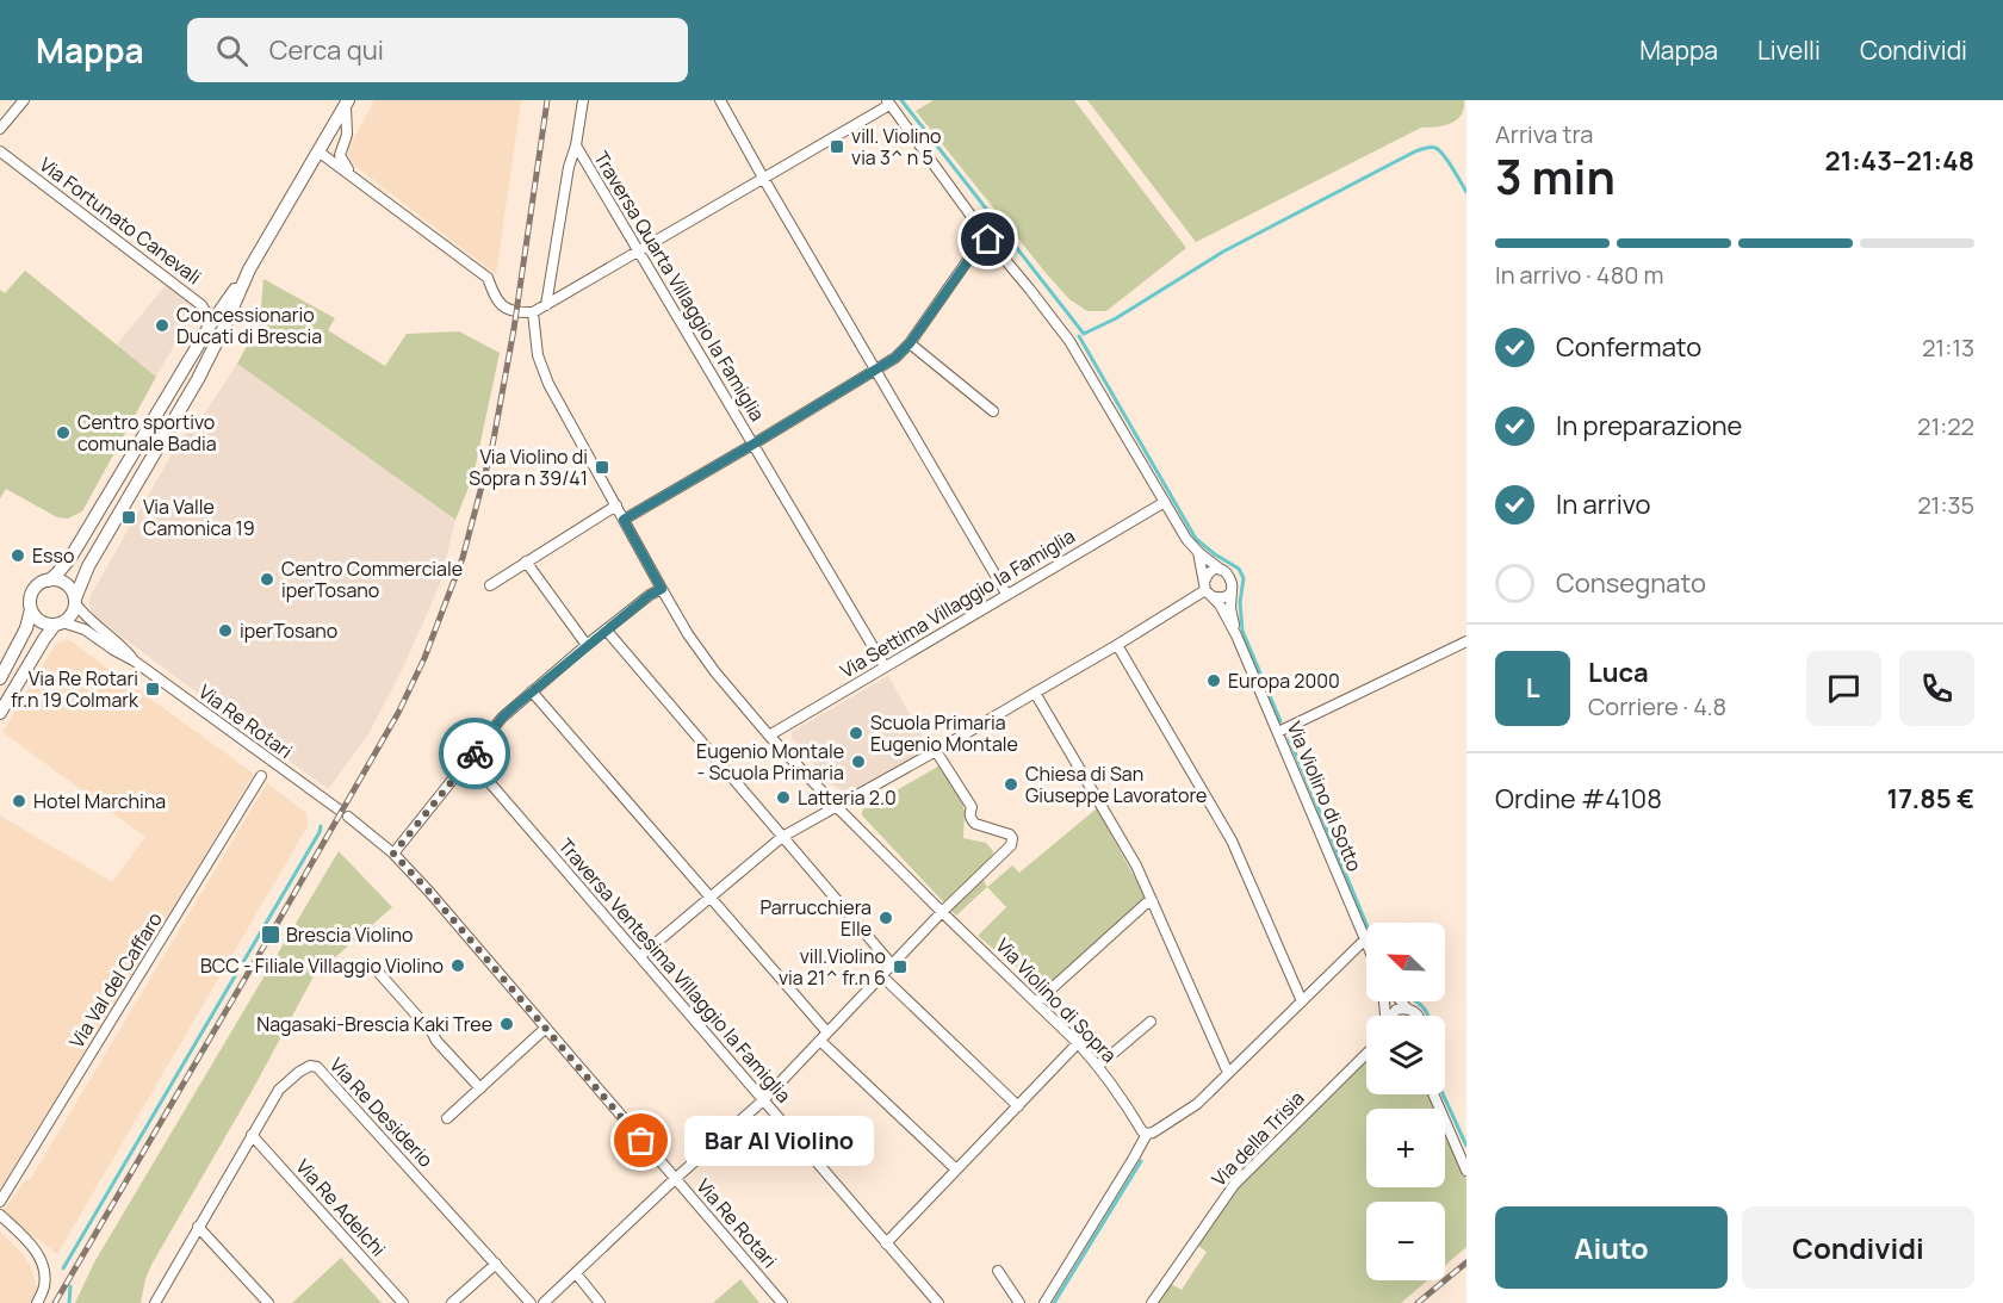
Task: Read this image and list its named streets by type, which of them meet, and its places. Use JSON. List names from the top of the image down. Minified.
{"streets":{"street":["Via Fortunato Canevali","Traversa Quarta Villaggio la Famiglia","Via Settima Villaggio la Famiglia","Via Re Rotari","Via Violino di Sotto","Traversa Ventesima Villaggio la Famiglia","Via Val del Caffaro","Via Violino di Sopra","Via Re Desiderio","Via della Trisia","Via Re Adelchi"]},"crossings":[["Traversa Quarta Villaggio la Famiglia","Via Settima Villaggio la Famiglia"],["Via Settima Villaggio la Famiglia","Via Violino di Sotto"],["Via Re Desiderio","Via Re Adelchi"]],"places":{"transit":["vill. Violino via 3^ n 5","Via Violino di Sopra n 39/41","Via Valle Camonica 19","Via Re Rotari fr.n 19 Colmark","Brescia Violino","vill.Violino via 21^ fr.n 6"],"other":["Concessionario Ducati di Brescia","Centro sportivo comunale Badia","Esso","Centro Commerciale iperTosano","iperTosano","Europa 2000","Scuola Primaria Eugenio Montale","Eugenio Montale - Scuola Primaria","Chiesa di San Giuseppe Lavoratore","Latteria 2.0","Hotel Marchina","Parrucchiera Elle","BCC - Filiale Villaggio Violino","Nagasaki-Brescia Kaki Tree","Bar Al Violino"]},"north":"top left","page":{"header":"Mappa","search":"Cerca qui","nav":["Mappa","Livelli","Condividi"],"heading":["3 min","Arriva tra","21:43–21:48"],"panel":["Luca","Corriere · 4.8","Ordine #4108","17.85 €"],"bar":"In arrivo · 480 m","list":[["Confermato","21:13"],["In preparazione","21:22"],["In arrivo","21:35"],"Consegnato"],"round":"L","map_buttons":["+","−"],"bubble":"Bar Al Violino","buttons":["Aiuto","Condividi"]}}
